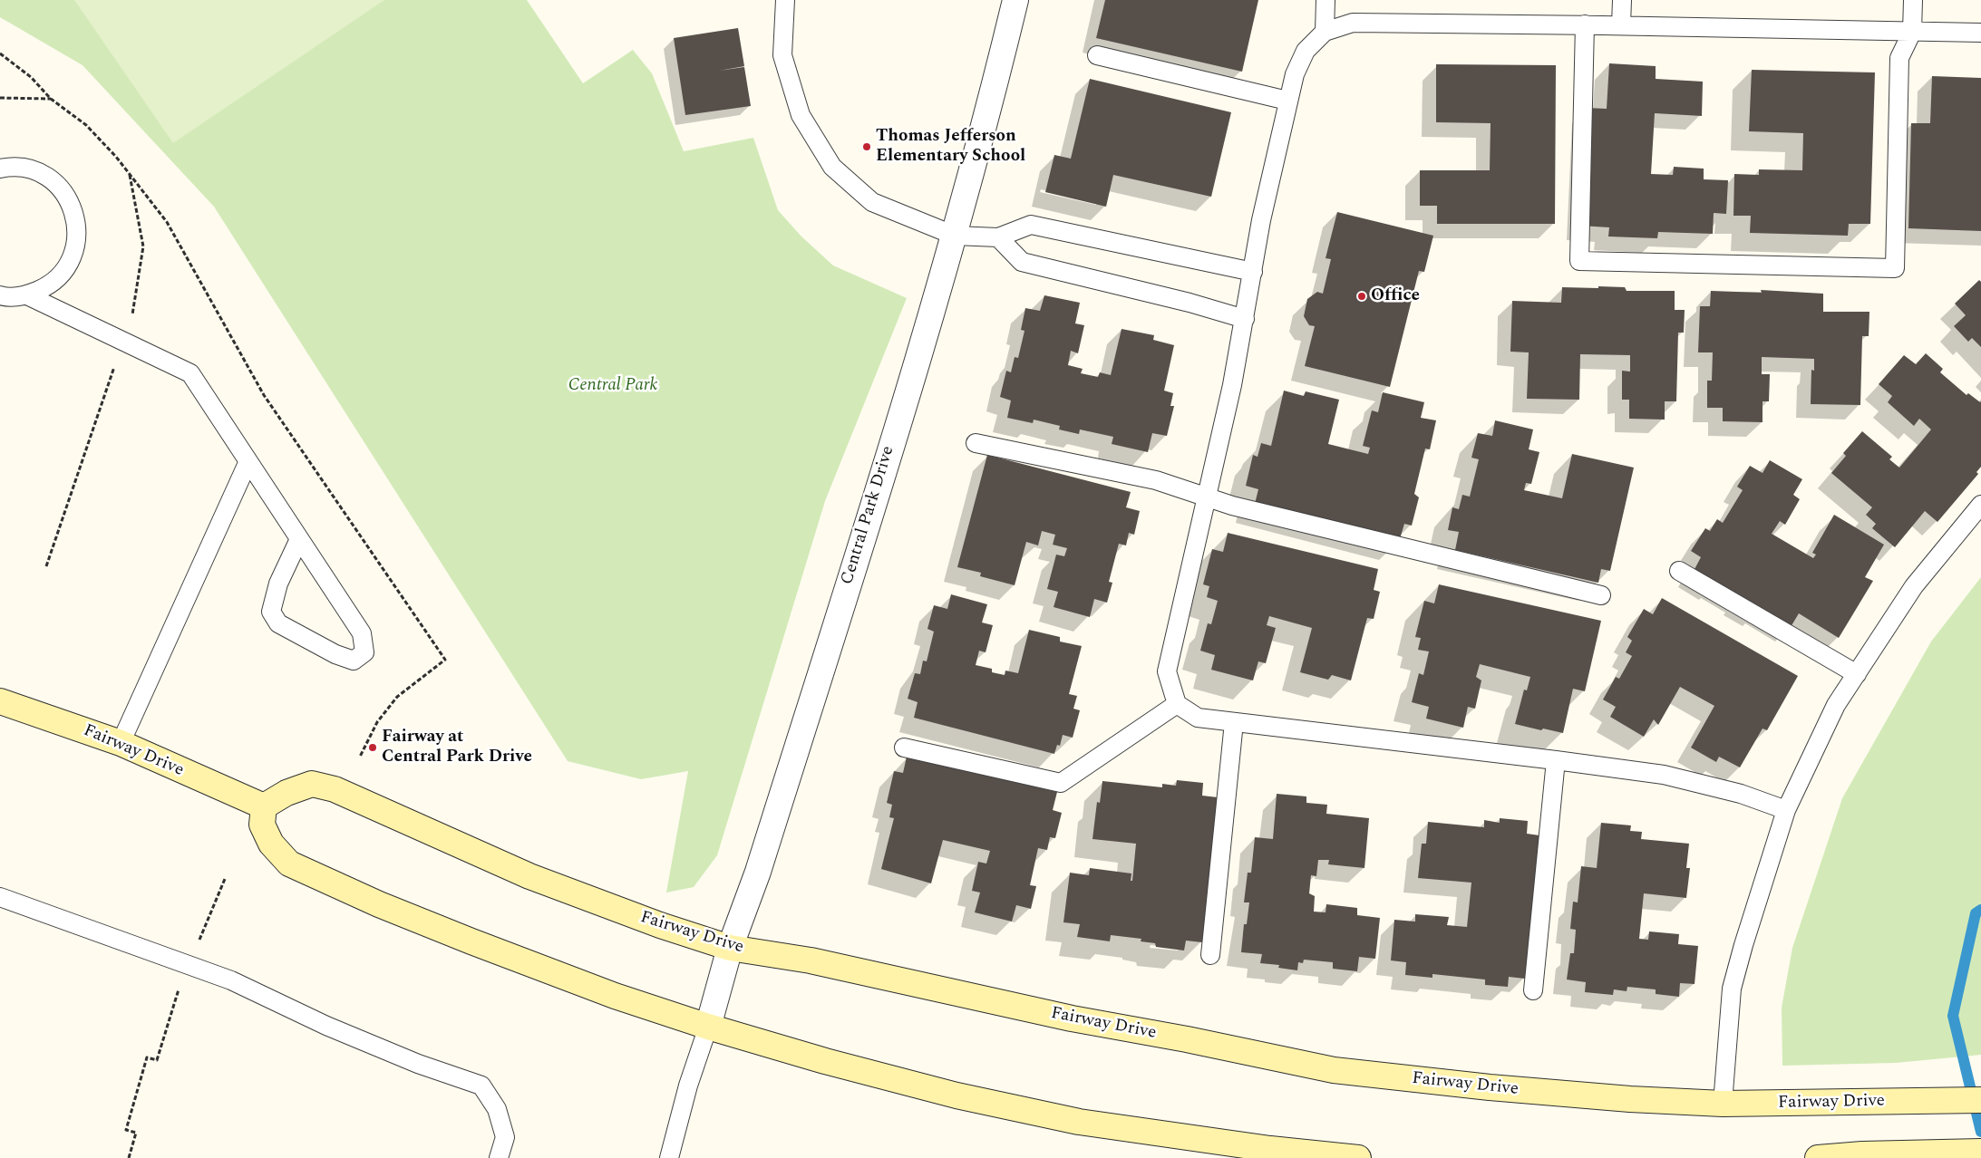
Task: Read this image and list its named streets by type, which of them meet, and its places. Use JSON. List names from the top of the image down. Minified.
{"streets":{"main road":["Fairway Drive"],"street":["Central Park Drive"]},"crossings":[["Central Park Drive","Fairway Drive"]],"parks":["Central Park"],"places":["Thomas Jefferson Elementary School","Office","Fairway at Central Park Drive"]}
